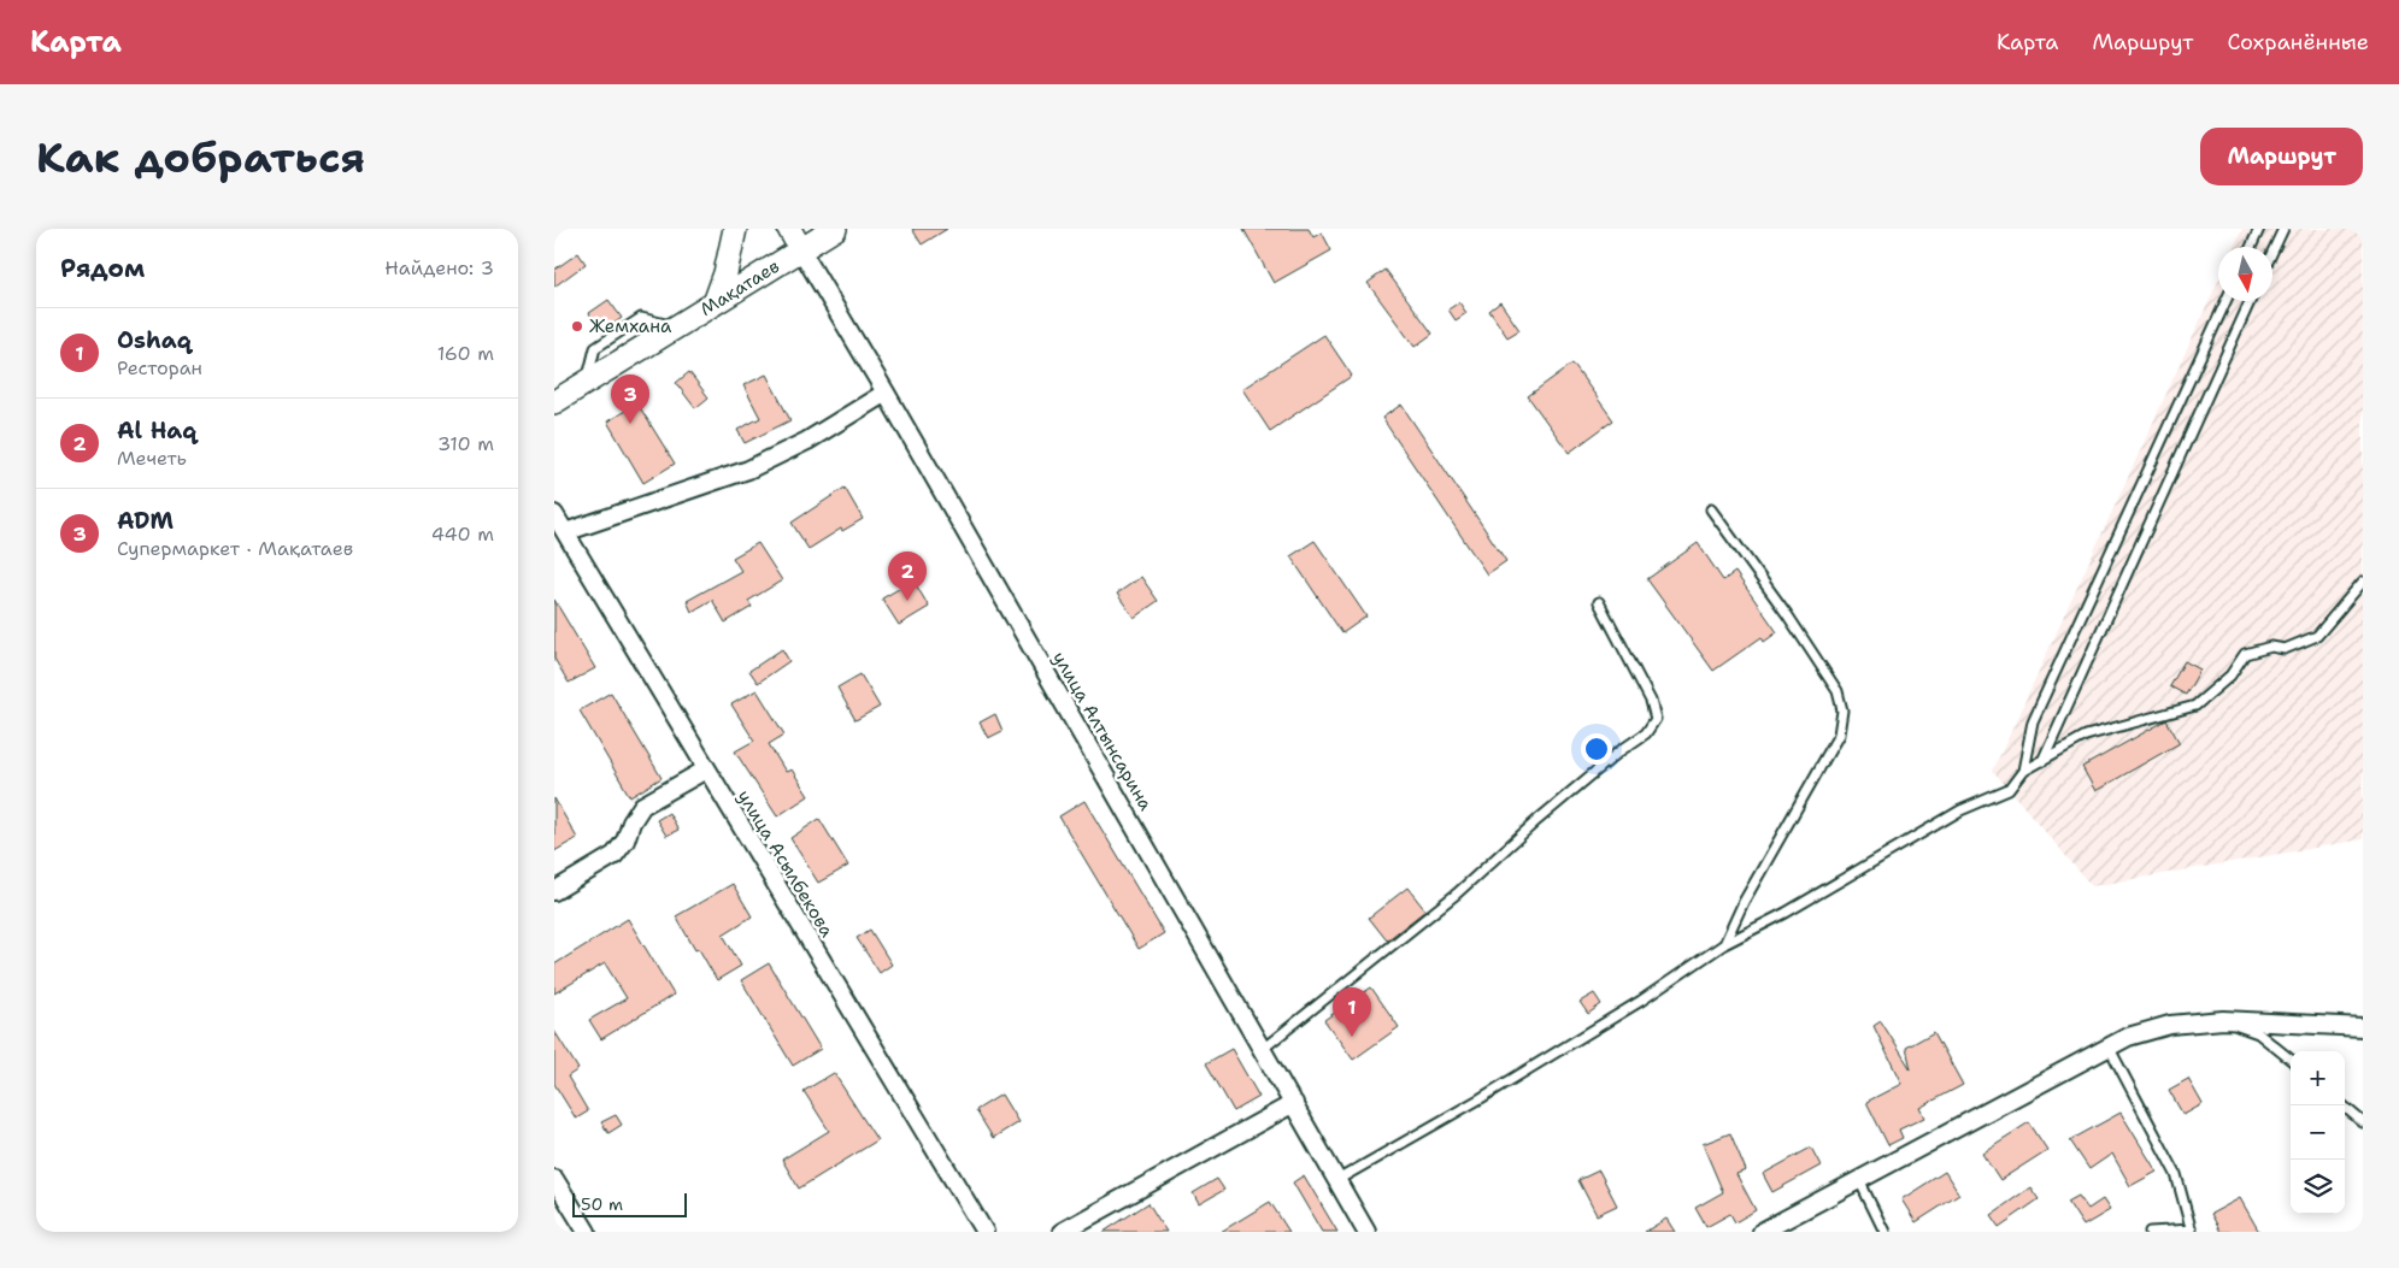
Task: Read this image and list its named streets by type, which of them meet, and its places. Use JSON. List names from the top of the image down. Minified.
{"streets":{"main road":["Мақатаев"],"street":["улица Алтынсарина","улица Асылбекова"]},"crossings":[["Мақатаев","улица Алтынсарина"]],"places":["Жемхана"],"scale_bar":"50 m","north":"bottom","page":{"header":"Карта","nav":["Карта","Маршрут","Сохранённые"],"buttons":"Маршрут","title":"Как добраться","heading":["Рядом","Найдено: 3"],"list":[{"mark":"1","name":"Oshaq","note":"Ресторан","value":"160 m"},{"mark":"2","name":"Al Haq","note":"Мечеть","value":"310 m"},{"mark":"3","name":"ADM","note":"Супермаркет · Мақатаев","value":"440 m"}],"pins":["3","2","1"],"map_buttons":["+","−"],"scale":"50 m"}}
